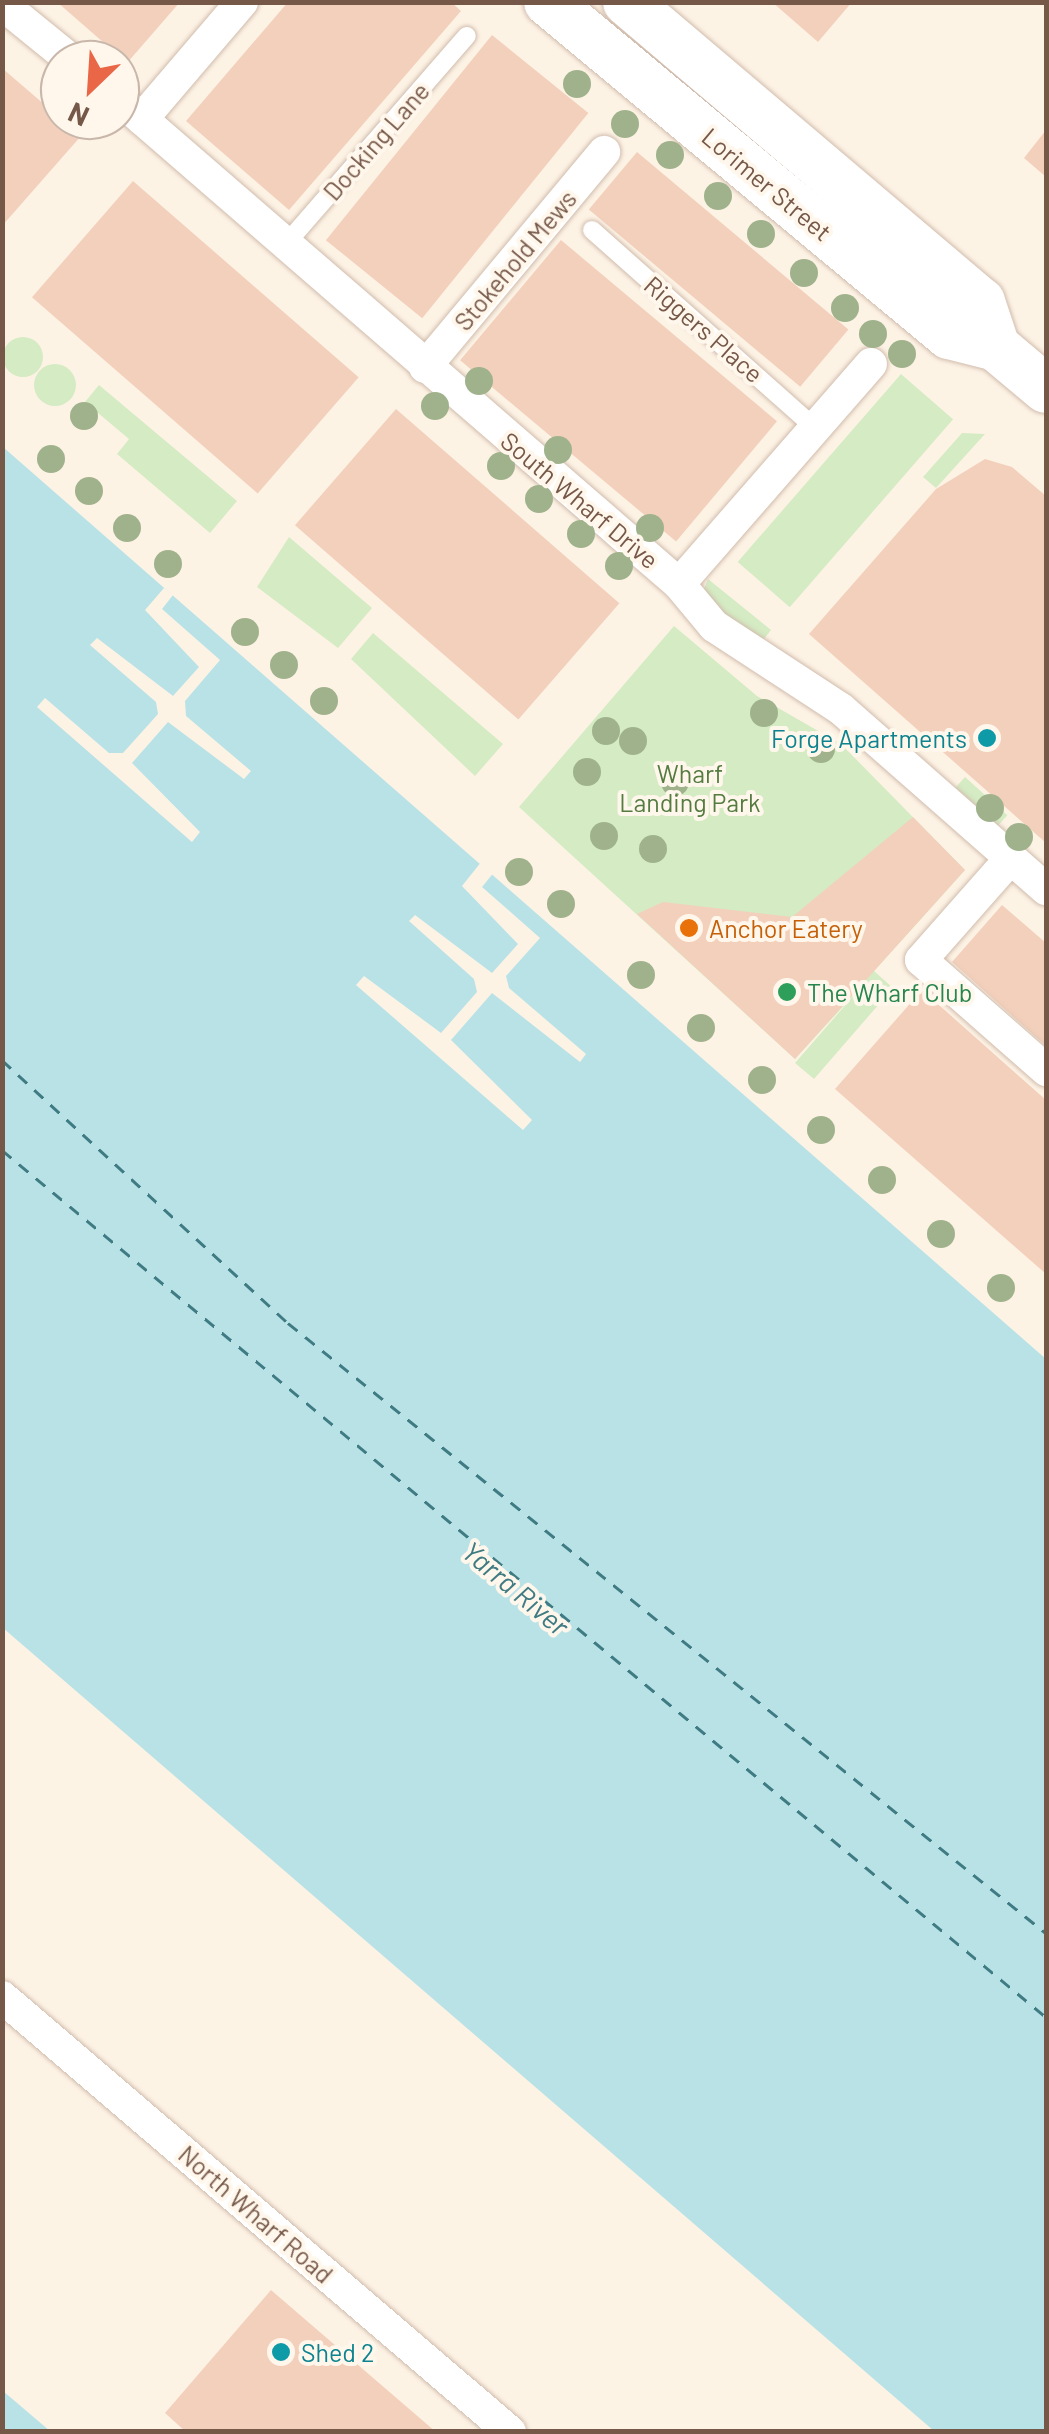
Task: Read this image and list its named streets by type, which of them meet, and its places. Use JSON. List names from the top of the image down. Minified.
{"streets":{"main road":["Lorimer Street"],"street":["Stokehold Mews","South Wharf Drive","North Wharf Road"],"lane":["Docking Lane","Riggers Place"]},"crossings":[["Docking Lane","South Wharf Drive"],["Stokehold Mews","South Wharf Drive"]],"water":["Yarra River"],"parks":["Wharf Landing Park"],"places":["Forge Apartments","Anchor Eatery","The Wharf Club","Shed 2"],"north":"bottom left"}
